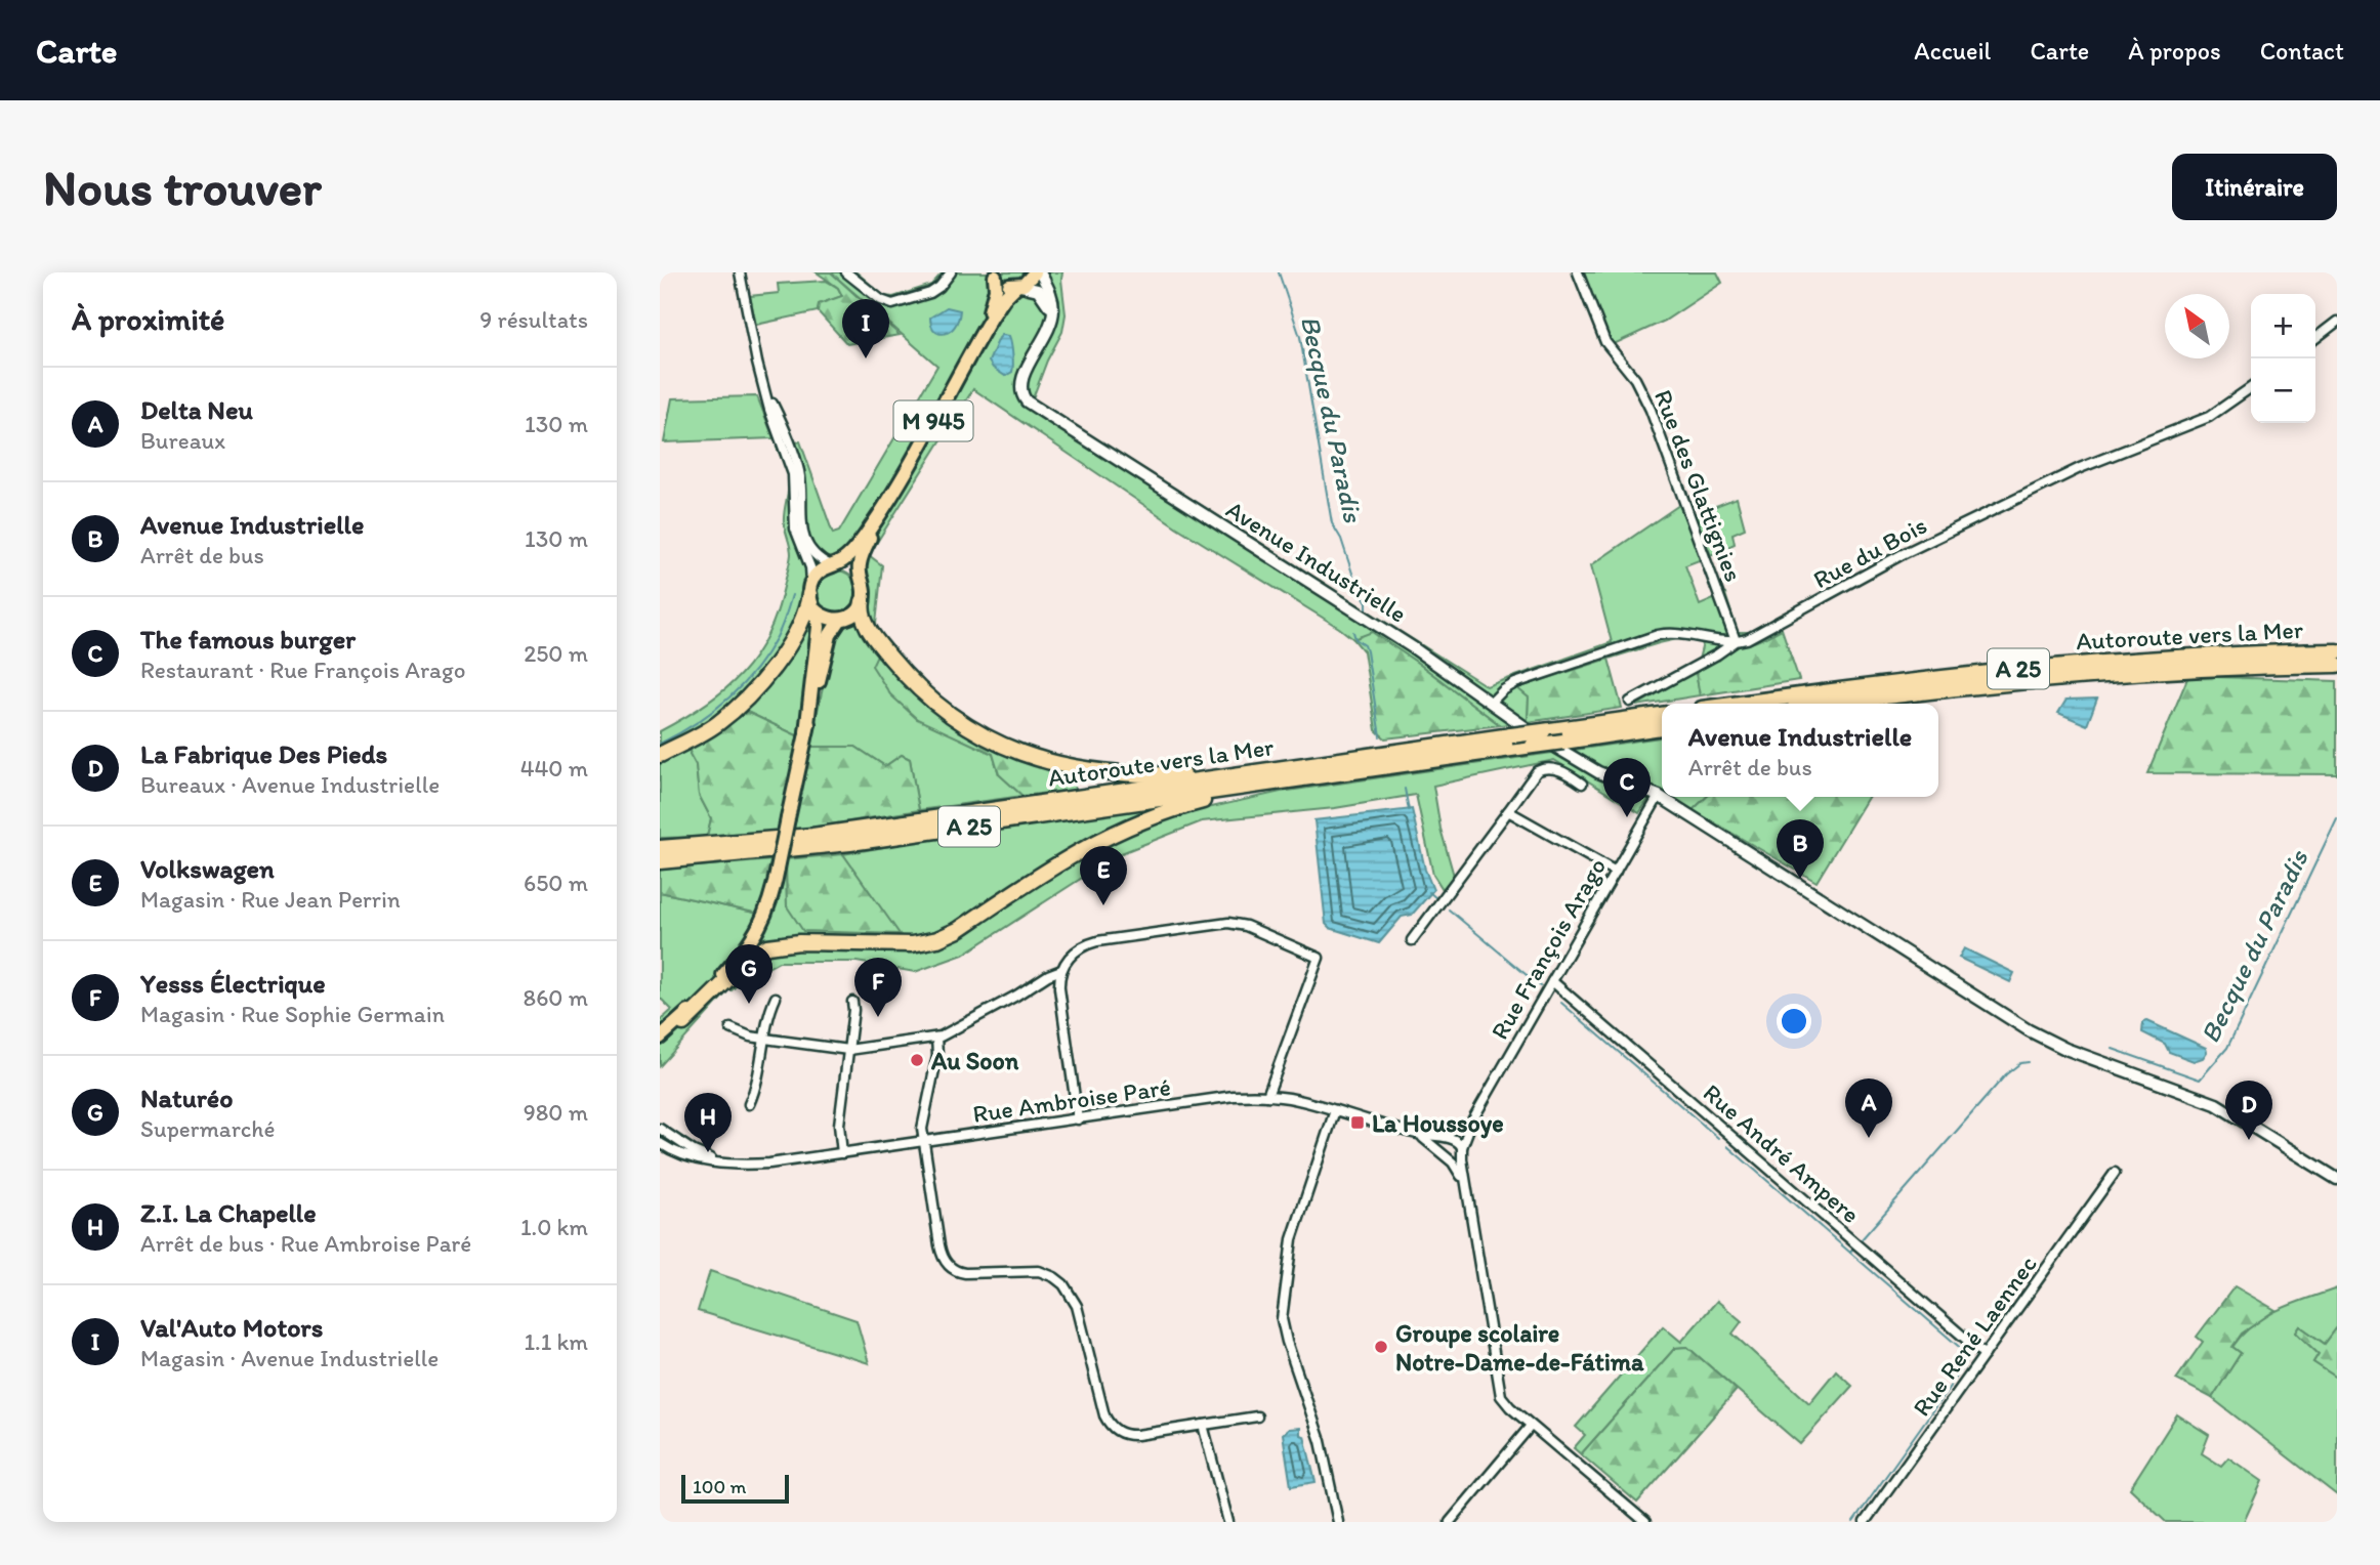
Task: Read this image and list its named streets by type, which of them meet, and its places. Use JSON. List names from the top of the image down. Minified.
{"streets":{"highway":["Autoroute vers la Mer","A 25"],"main road":["M 945"],"street":["Rue des Glattignies","Rue du Bois","Avenue Industrielle","Rue François Arago","Rue Ambroise Paré","Rue André Ampere","Rue René Laennec"]},"crossings":[["Rue des Glattignies","Rue du Bois"],["Avenue Industrielle","Rue François Arago"],["Rue François Arago","Rue Ambroise Paré"],["Rue François Arago","Rue André Ampere"],["Rue André Ampere","Rue René Laennec"]],"water":["Becque du Paradis"],"places":{"other":["Au Soon","Groupe scolaire Notre-Dame-de-Fátima"],"transit":["La Houssoye"]},"scale_bar":"100 m","north":"top left","page":{"header":"Carte","nav":["Accueil","Carte","À propos","Contact"],"buttons":"Itinéraire","title":"Nous trouver","heading":["À proximité","9 résultats"],"map_buttons":["+","−"],"pins":["I","C","B","E","G","F","A","D","H"],"list":[{"mark":"A","name":"Delta Neu","note":"Bureaux","value":"130 m"},{"mark":"B","name":"Avenue Industrielle","note":"Arrêt de bus","value":"130 m"},{"mark":"C","name":"The famous burger","note":"Restaurant · Rue François Arago","value":"250 m"},{"mark":"D","name":"La Fabrique Des Pieds","note":"Bureaux · Avenue Industrielle","value":"440 m"},{"mark":"E","name":"Volkswagen","note":"Magasin · Rue Jean Perrin","value":"650 m"},{"mark":"F","name":"Yesss Électrique","note":"Magasin · Rue Sophie Germain","value":"860 m"},{"mark":"G","name":"Naturéo","note":"Supermarché","value":"980 m"},{"mark":"H","name":"Z.I. La Chapelle","note":"Arrêt de bus · Rue Ambroise Paré","value":"1.0 km"},{"mark":"I","name":"Val'Auto Motors","note":"Magasin · Avenue Industrielle","value":"1.1 km"}],"popup":["Avenue Industrielle","Arrêt de bus"],"scale":"100 m"}}
